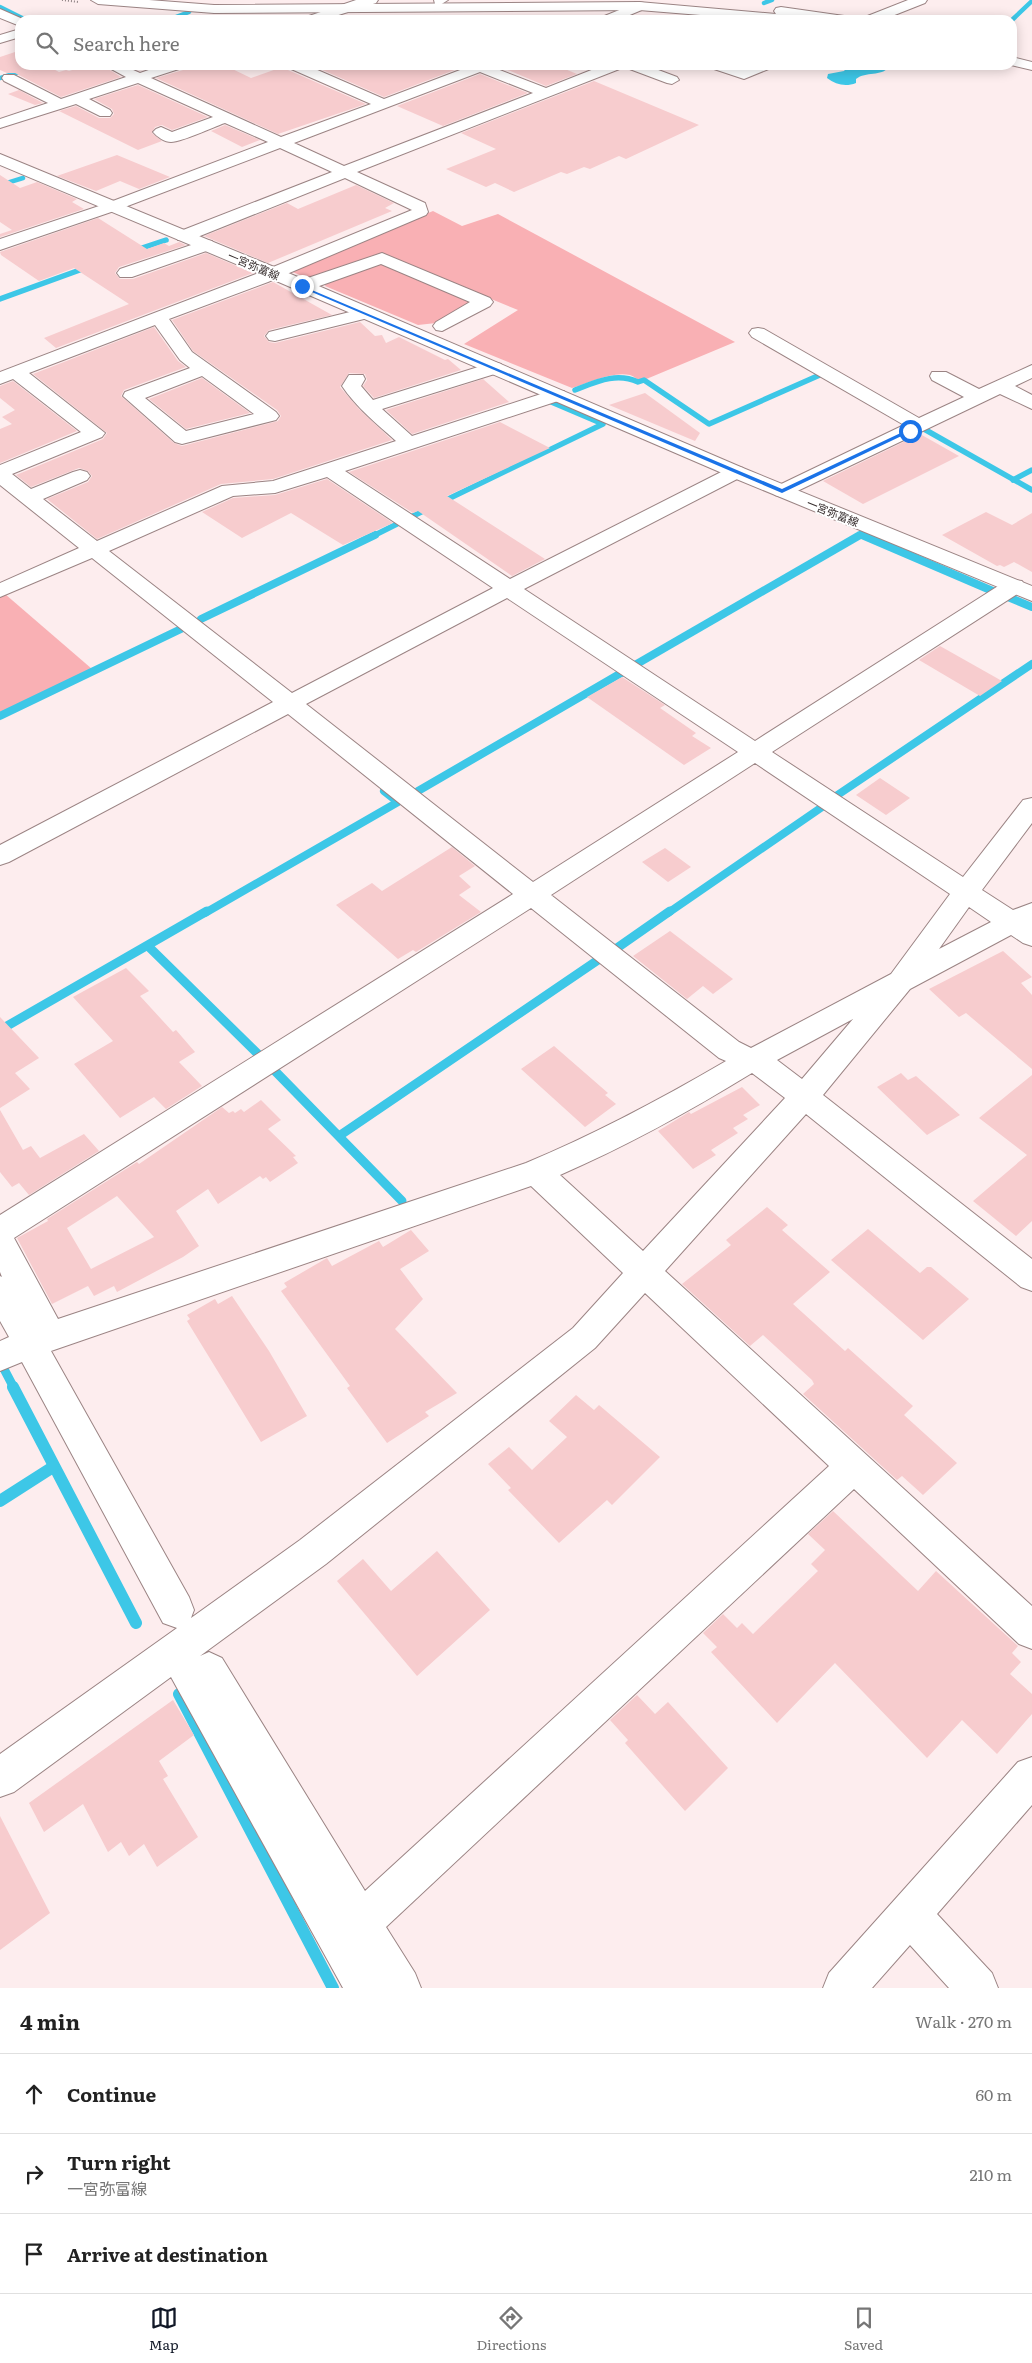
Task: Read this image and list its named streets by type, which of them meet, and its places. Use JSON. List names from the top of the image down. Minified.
{"streets":{"main road":["一宮弥富線"]},"page":{"search":"Search here","heading":["4 min","Walk · 270 m"],"list":[["Continue","60 m"],["Turn right","一宮弥富線","210 m"],"Arrive at destination"],"nav":["Map","Directions","Saved"]}}
